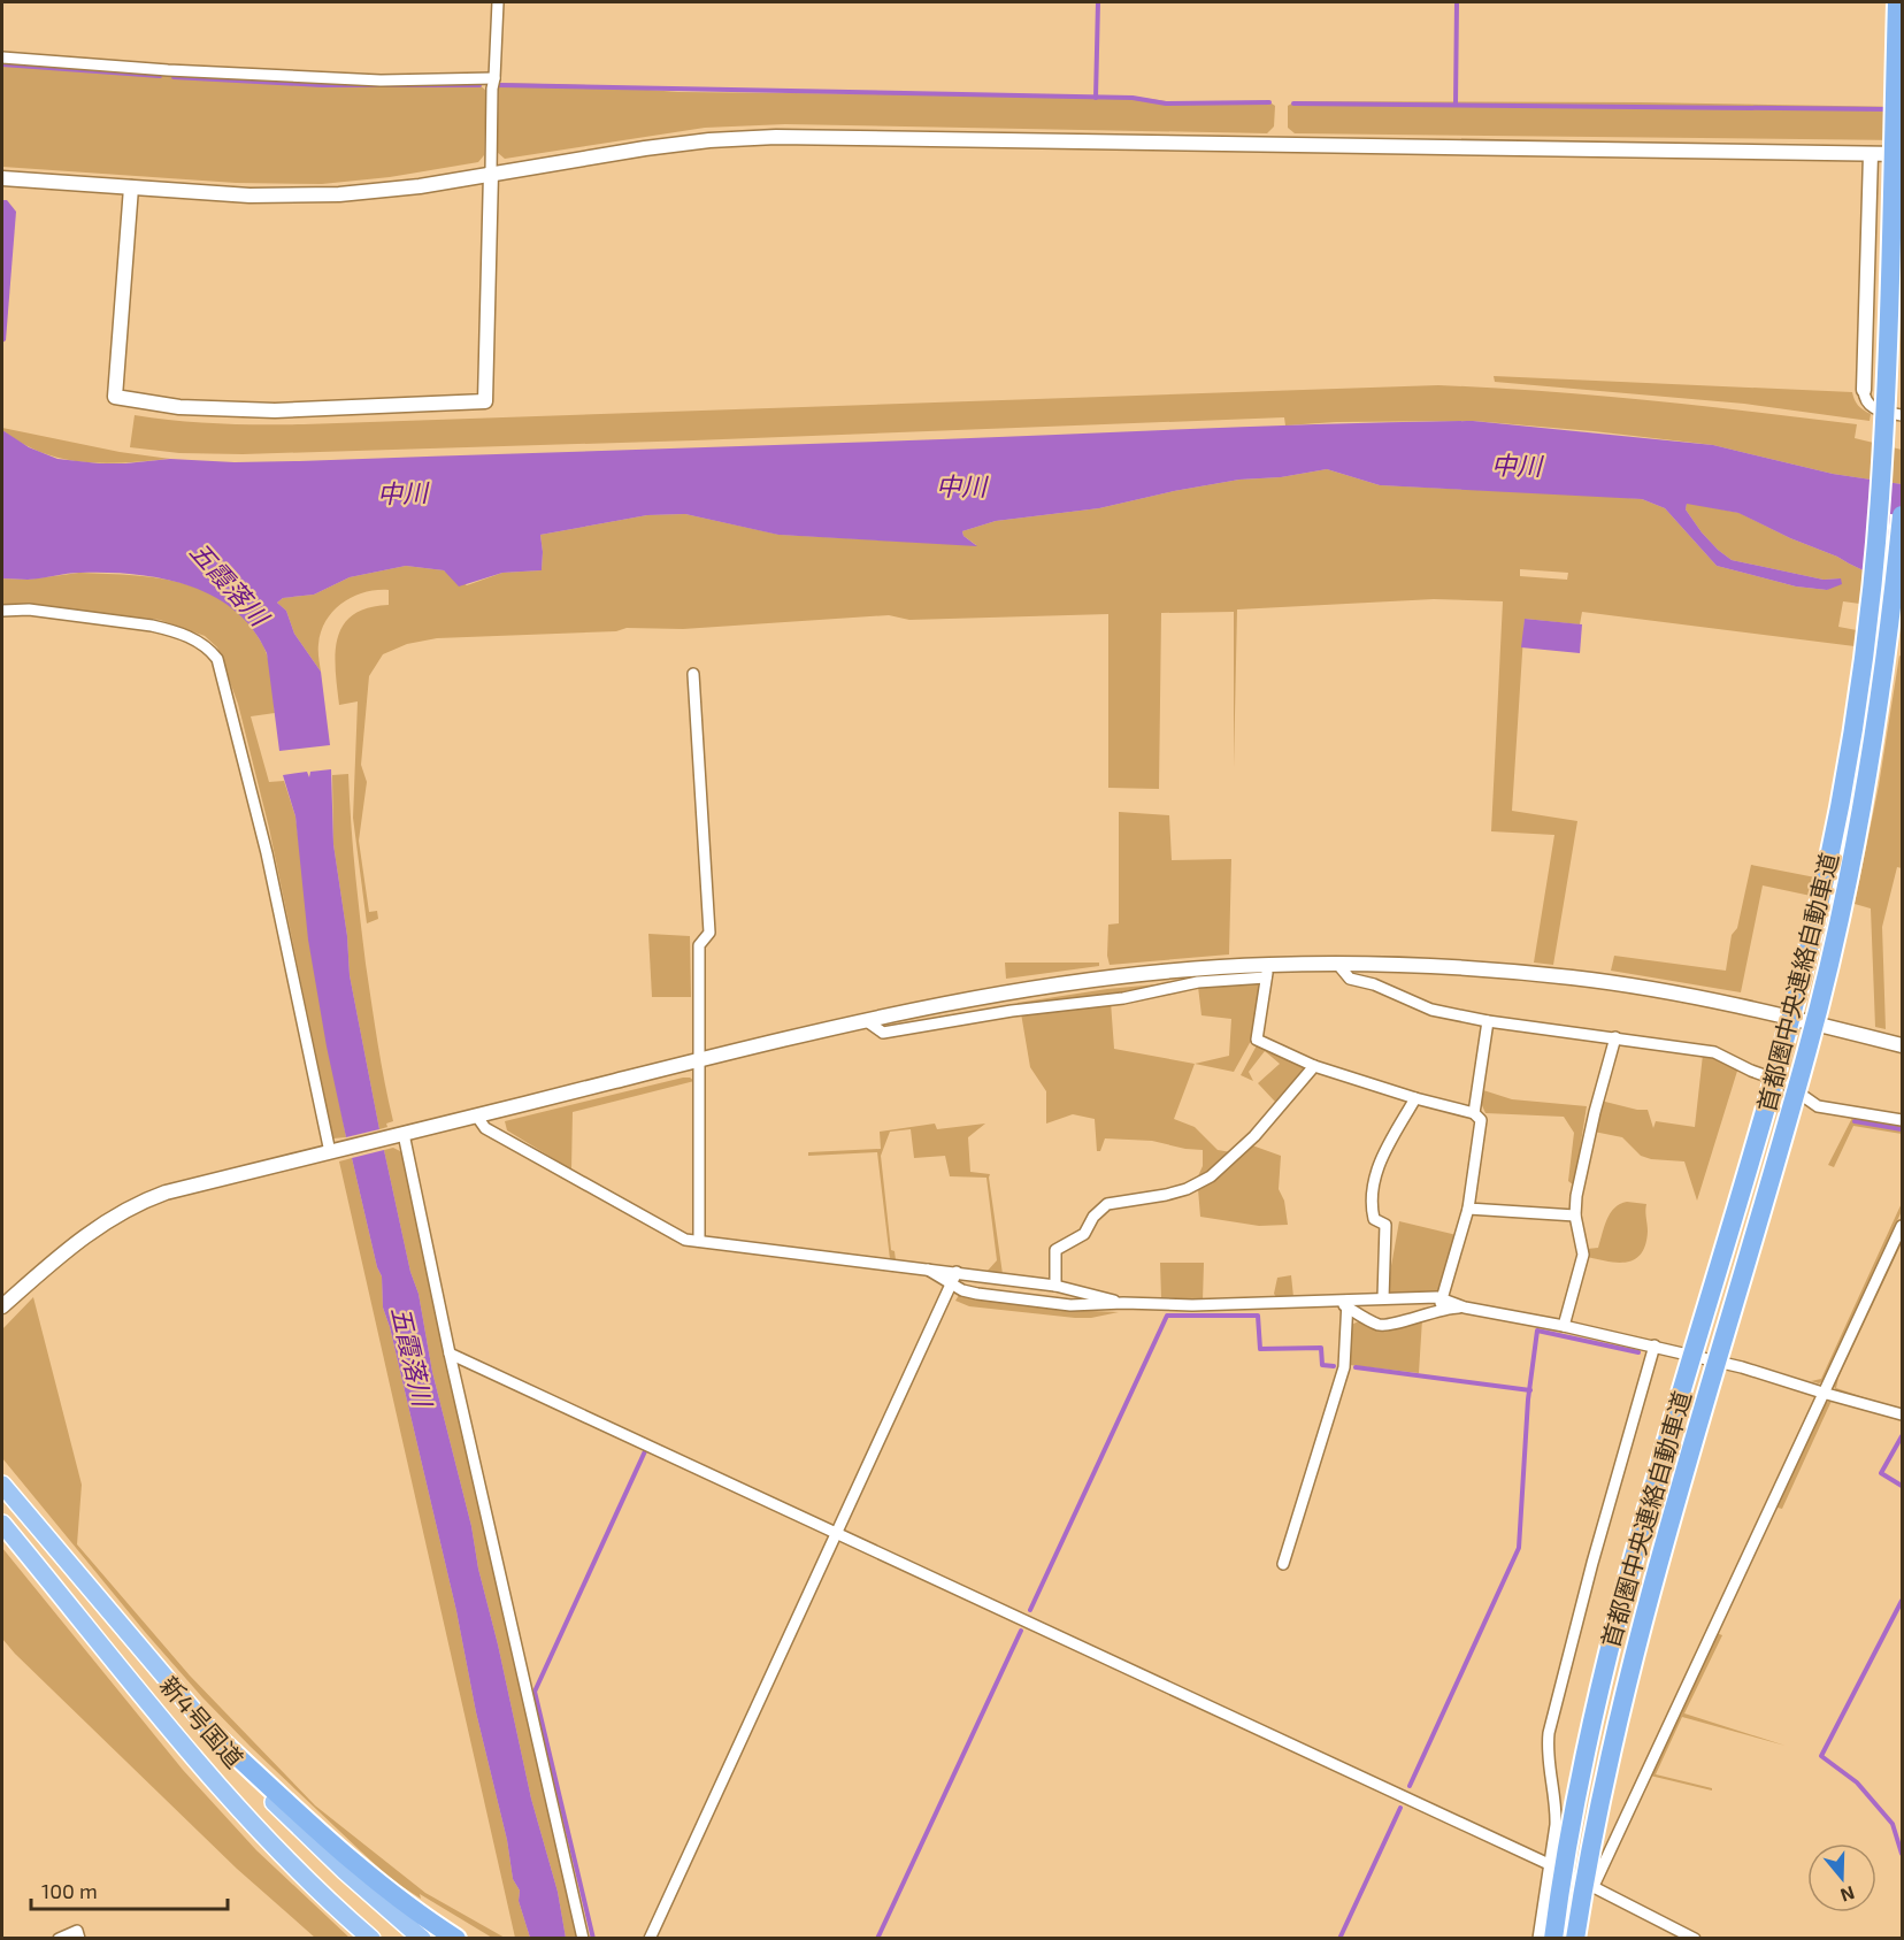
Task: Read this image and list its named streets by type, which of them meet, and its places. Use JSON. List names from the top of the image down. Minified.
{"streets":{"highway":["首都圏中央連絡自動車道","新4号国道"]},"water":["中川","五霞落川"],"scale_bar":"100 m","north":"bottom"}
